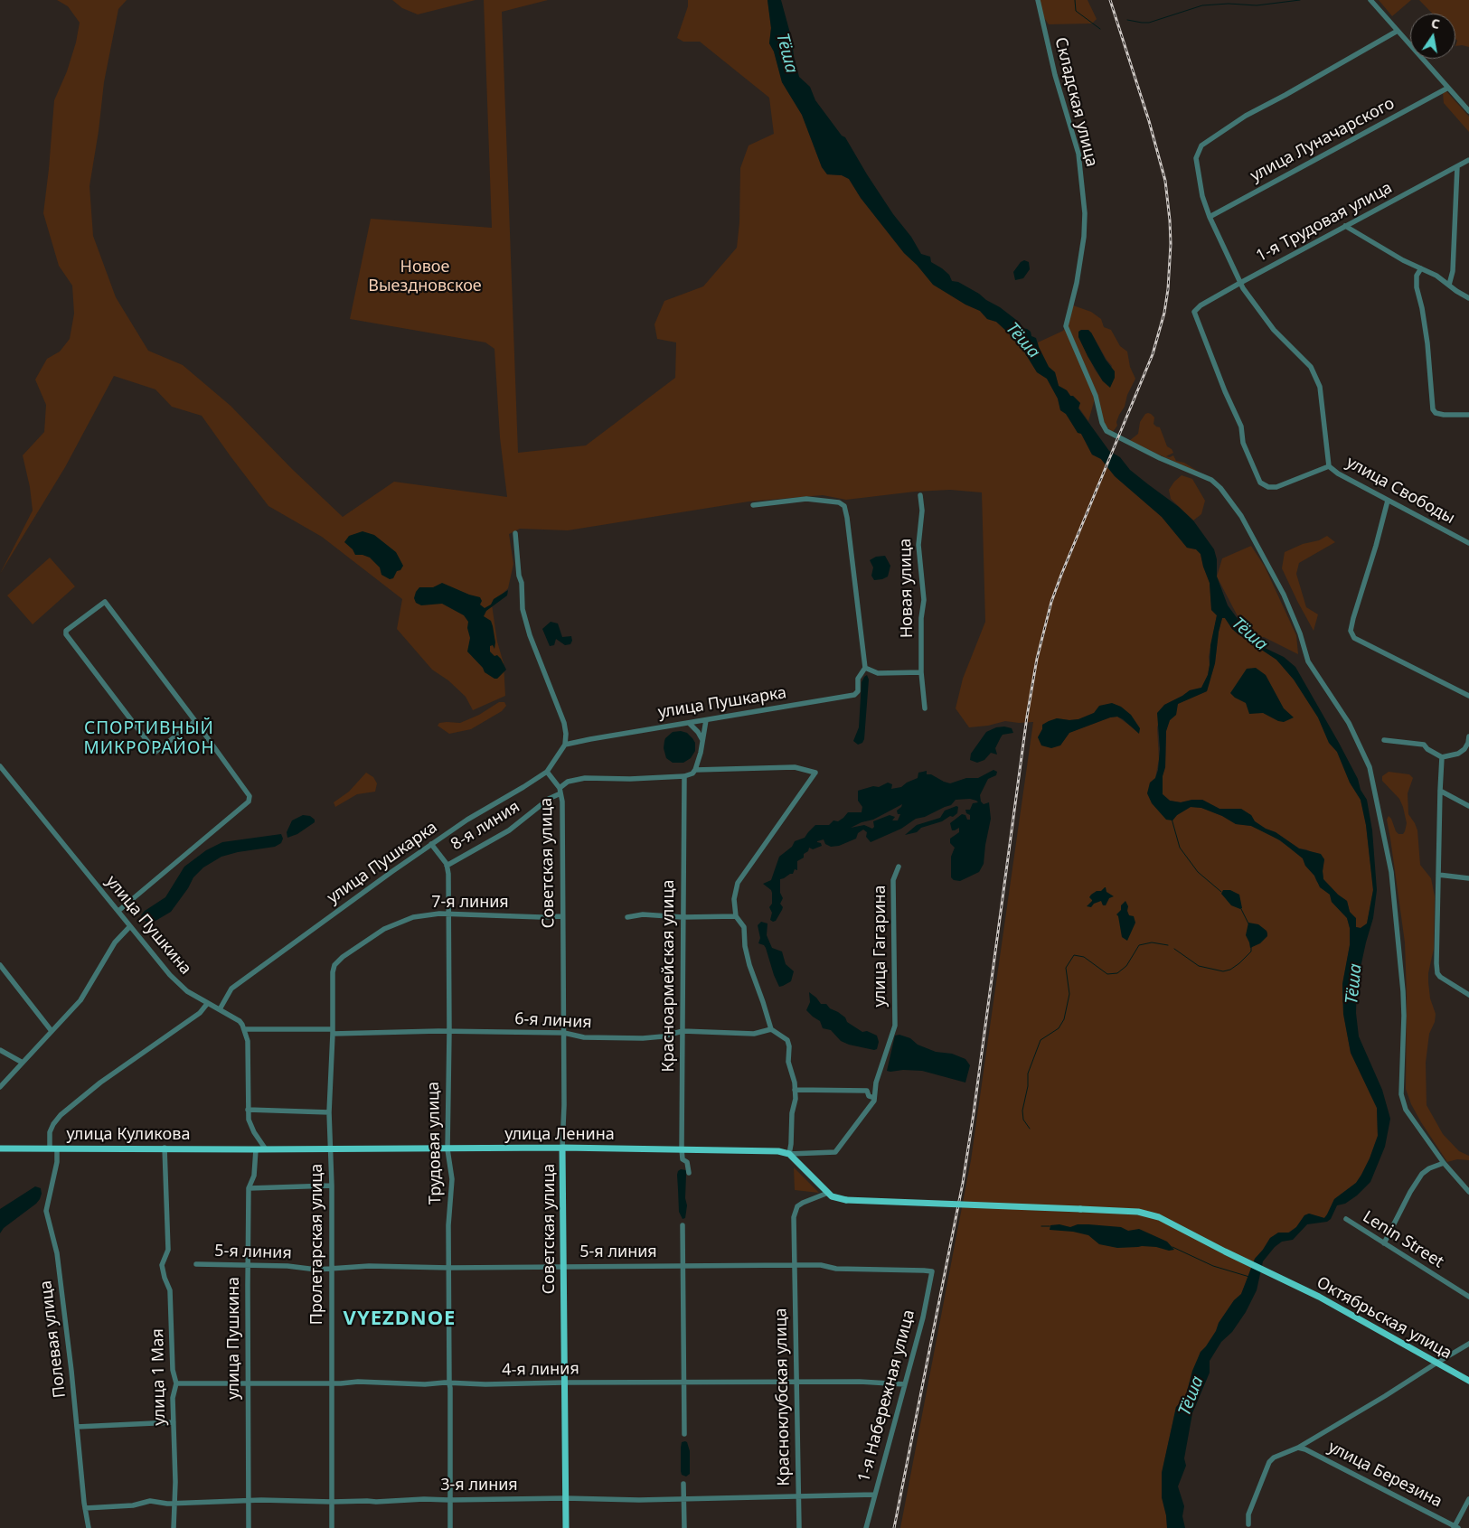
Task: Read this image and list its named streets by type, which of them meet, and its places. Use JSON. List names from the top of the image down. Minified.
{"streets":{"main road":["Советская улица","улица Куликова","улица Ленина","Октябрьская улица"],"street":["Складская улица","улица Луначарского","1-я Трудовая улица","улица Свободы","Новая улица","улица Пушкарка","8-я линия","7-я линия","улица Пушкина","улица Гагарина","Красноармейская улица","6-я линия","Трудовая улица","Lenin Street","Пролетарская улица","5-я линия","Полевая улица","4-я линия","улица 1 Мая","1-я Набережная улица","Красноклубская улица","улица Березина","3-я линия"]},"crossings":[["1-я Трудовая улица","улица Свободы"],["улица Пушкарка","Советская улица"],["улица Пушкарка","улица Пушкина"],["8-я линия","Советская улица"],["8-я линия","Красноармейская улица"],["8-я линия","Трудовая улица"],["Советская улица","7-я линия"],["Советская улица","6-я линия"],["Советская улица","улица Ленина"],["Советская улица","5-я линия"],["Советская улица","4-я линия"],["Советская улица","3-я линия"],["7-я линия","Трудовая улица"],["7-я линия","Пролетарская улица"],["улица Пушкина","6-я линия"],["улица Пушкина","улица Куликова"],["улица Пушкина","5-я линия"],["улица Пушкина","4-я линия"],["улица Пушкина","3-я линия"],["Красноармейская улица","6-я линия"],["Красноармейская улица","улица Ленина"],["6-я линия","Трудовая улица"],["6-я линия","Пролетарская улица"],["улица Куликова","улица Ленина"],["улица Куликова","Полевая улица"],["улица Куликова","улица 1 Мая"],["улица Ленина","Трудовая улица"],["улица Ленина","Пролетарская улица"],["Трудовая улица","5-я линия"],["Трудовая улица","4-я линия"],["Трудовая улица","3-я линия"],["Пролетарская улица","5-я линия"],["Пролетарская улица","4-я линия"],["Пролетарская улица","3-я линия"],["5-я линия","1-я Набережная улица"],["5-я линия","Красноклубская улица"],["Октябрьская улица","Красноклубская улица"],["Полевая улица","3-я линия"],["4-я линия","улица 1 Мая"],["4-я линия","1-я Набережная улица"],["4-я линия","Красноклубская улица"],["улица 1 Мая","3-я линия"],["1-я Набережная улица","3-я линия"],["Красноклубская улица","3-я линия"]],"districts":["СПОРТИВНЫЙ МИКРОРАЙОН","VYEZDNOE"],"water":["Тёша"],"parks":["Новое Выездновское"],"north":"top"}
